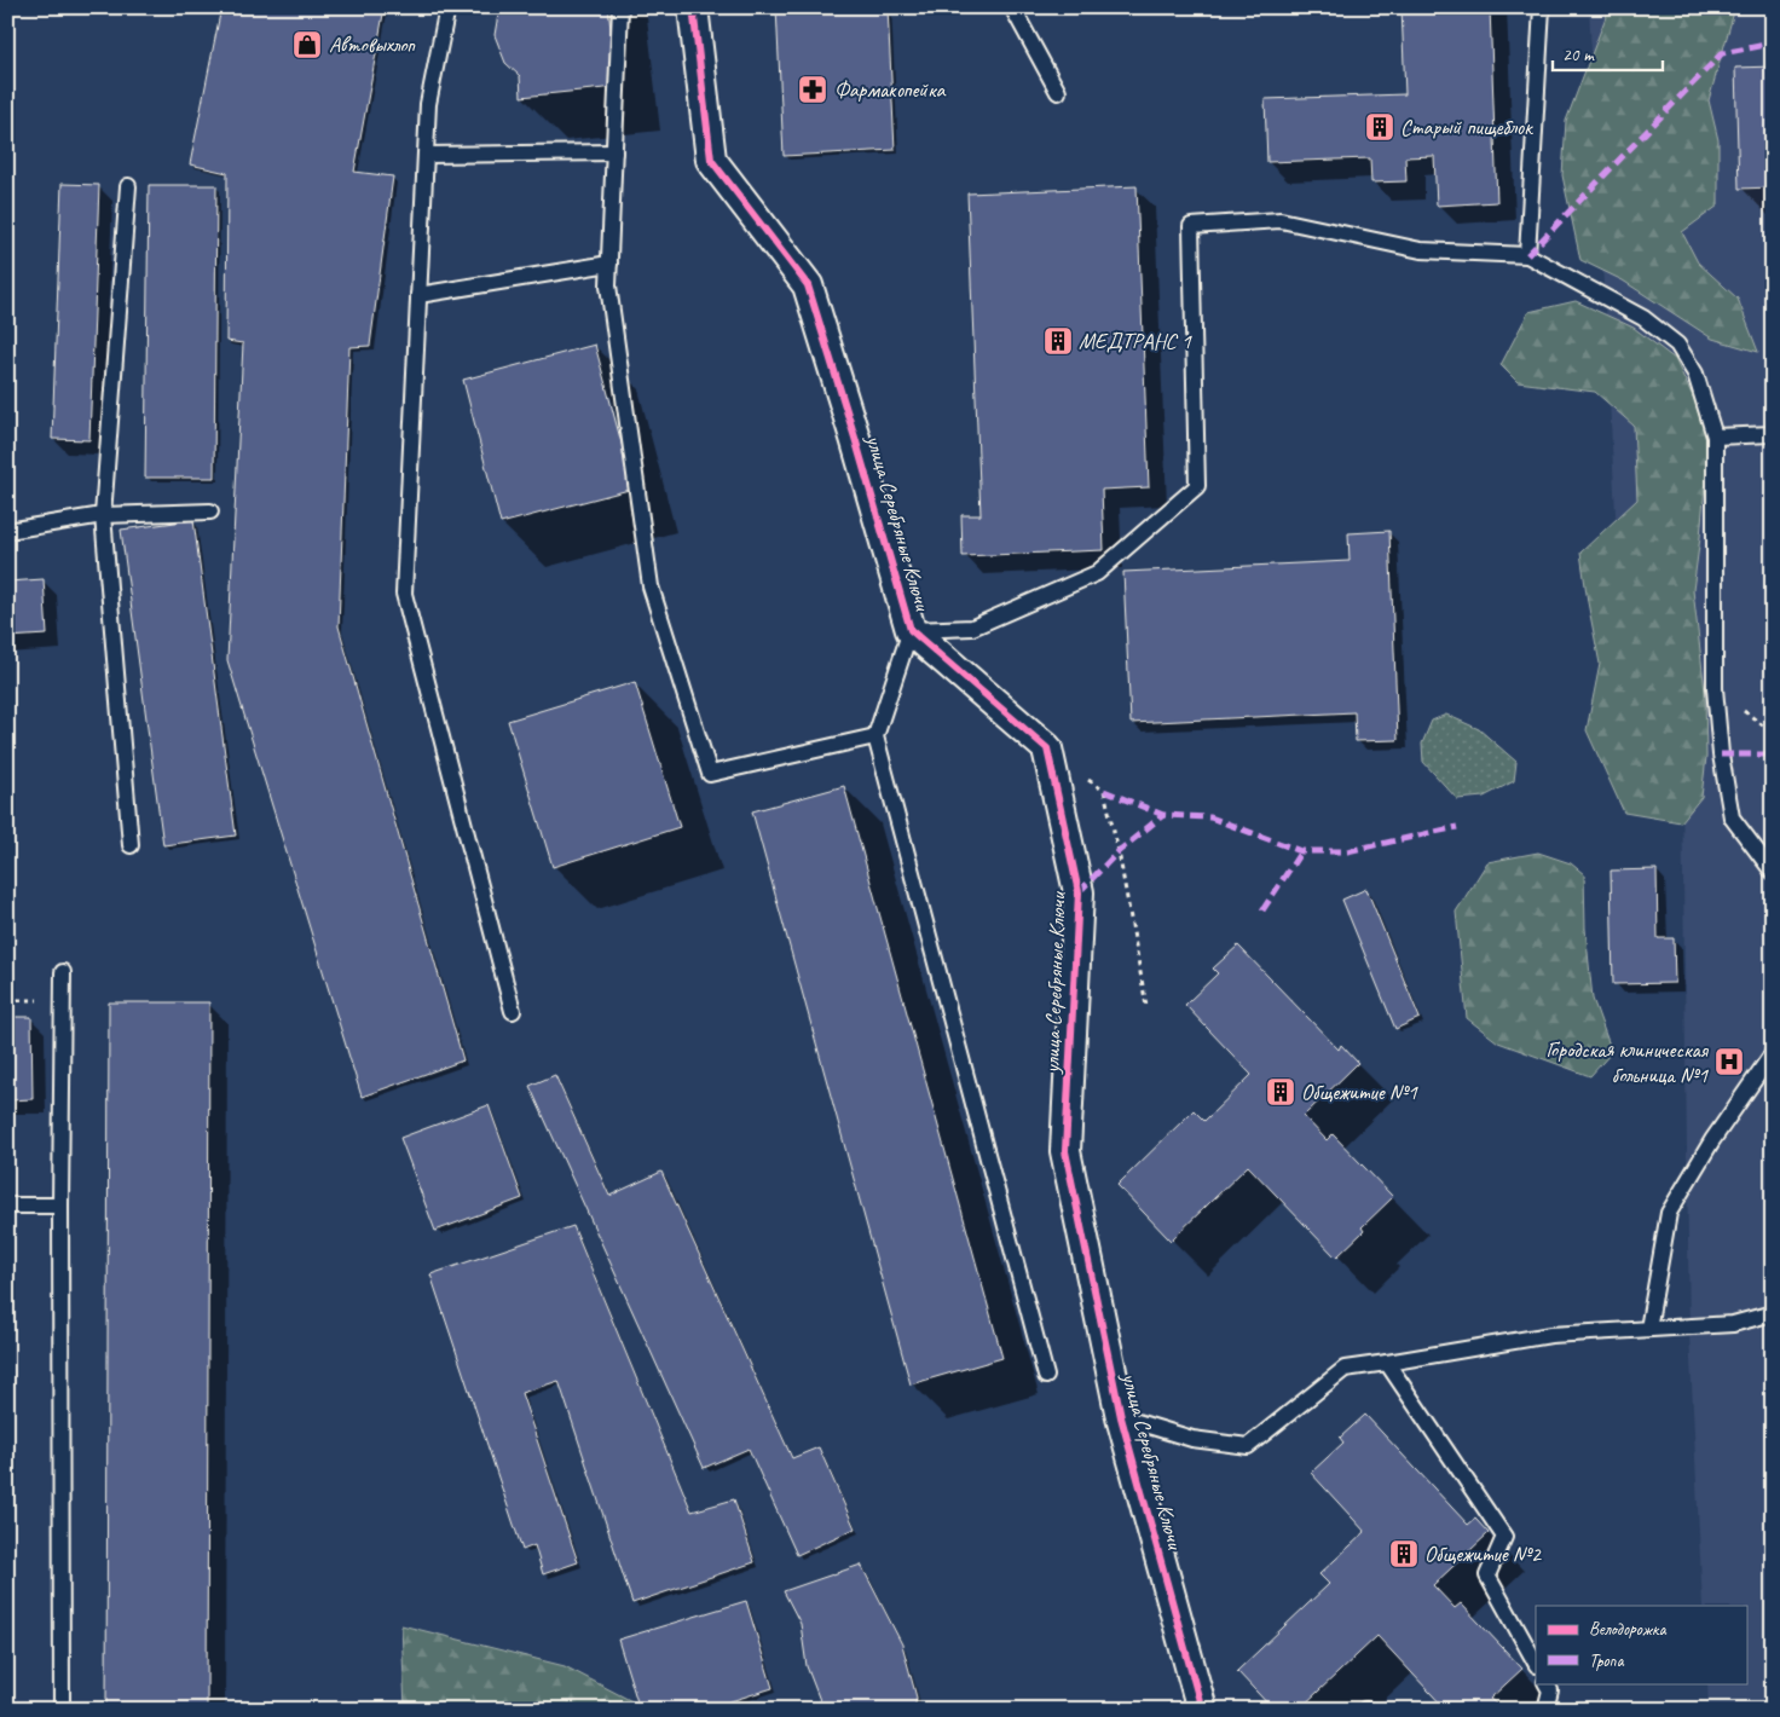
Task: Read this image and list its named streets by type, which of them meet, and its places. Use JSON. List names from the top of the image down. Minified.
{"streets":{"street":["улица Серебряные Ключи"]},"places":{"shop":["Автовыхлоп"],"pharmacy":["Фармакопейка"],"building":["Старый пищеблок","МЕДТРАНС 1","Общежитие №1","Общежитие №2"],"hospital":["Городская клиническая больница №1"]},"legend":["Велодорожка","Тропа"],"scale_bar":"20 m"}
